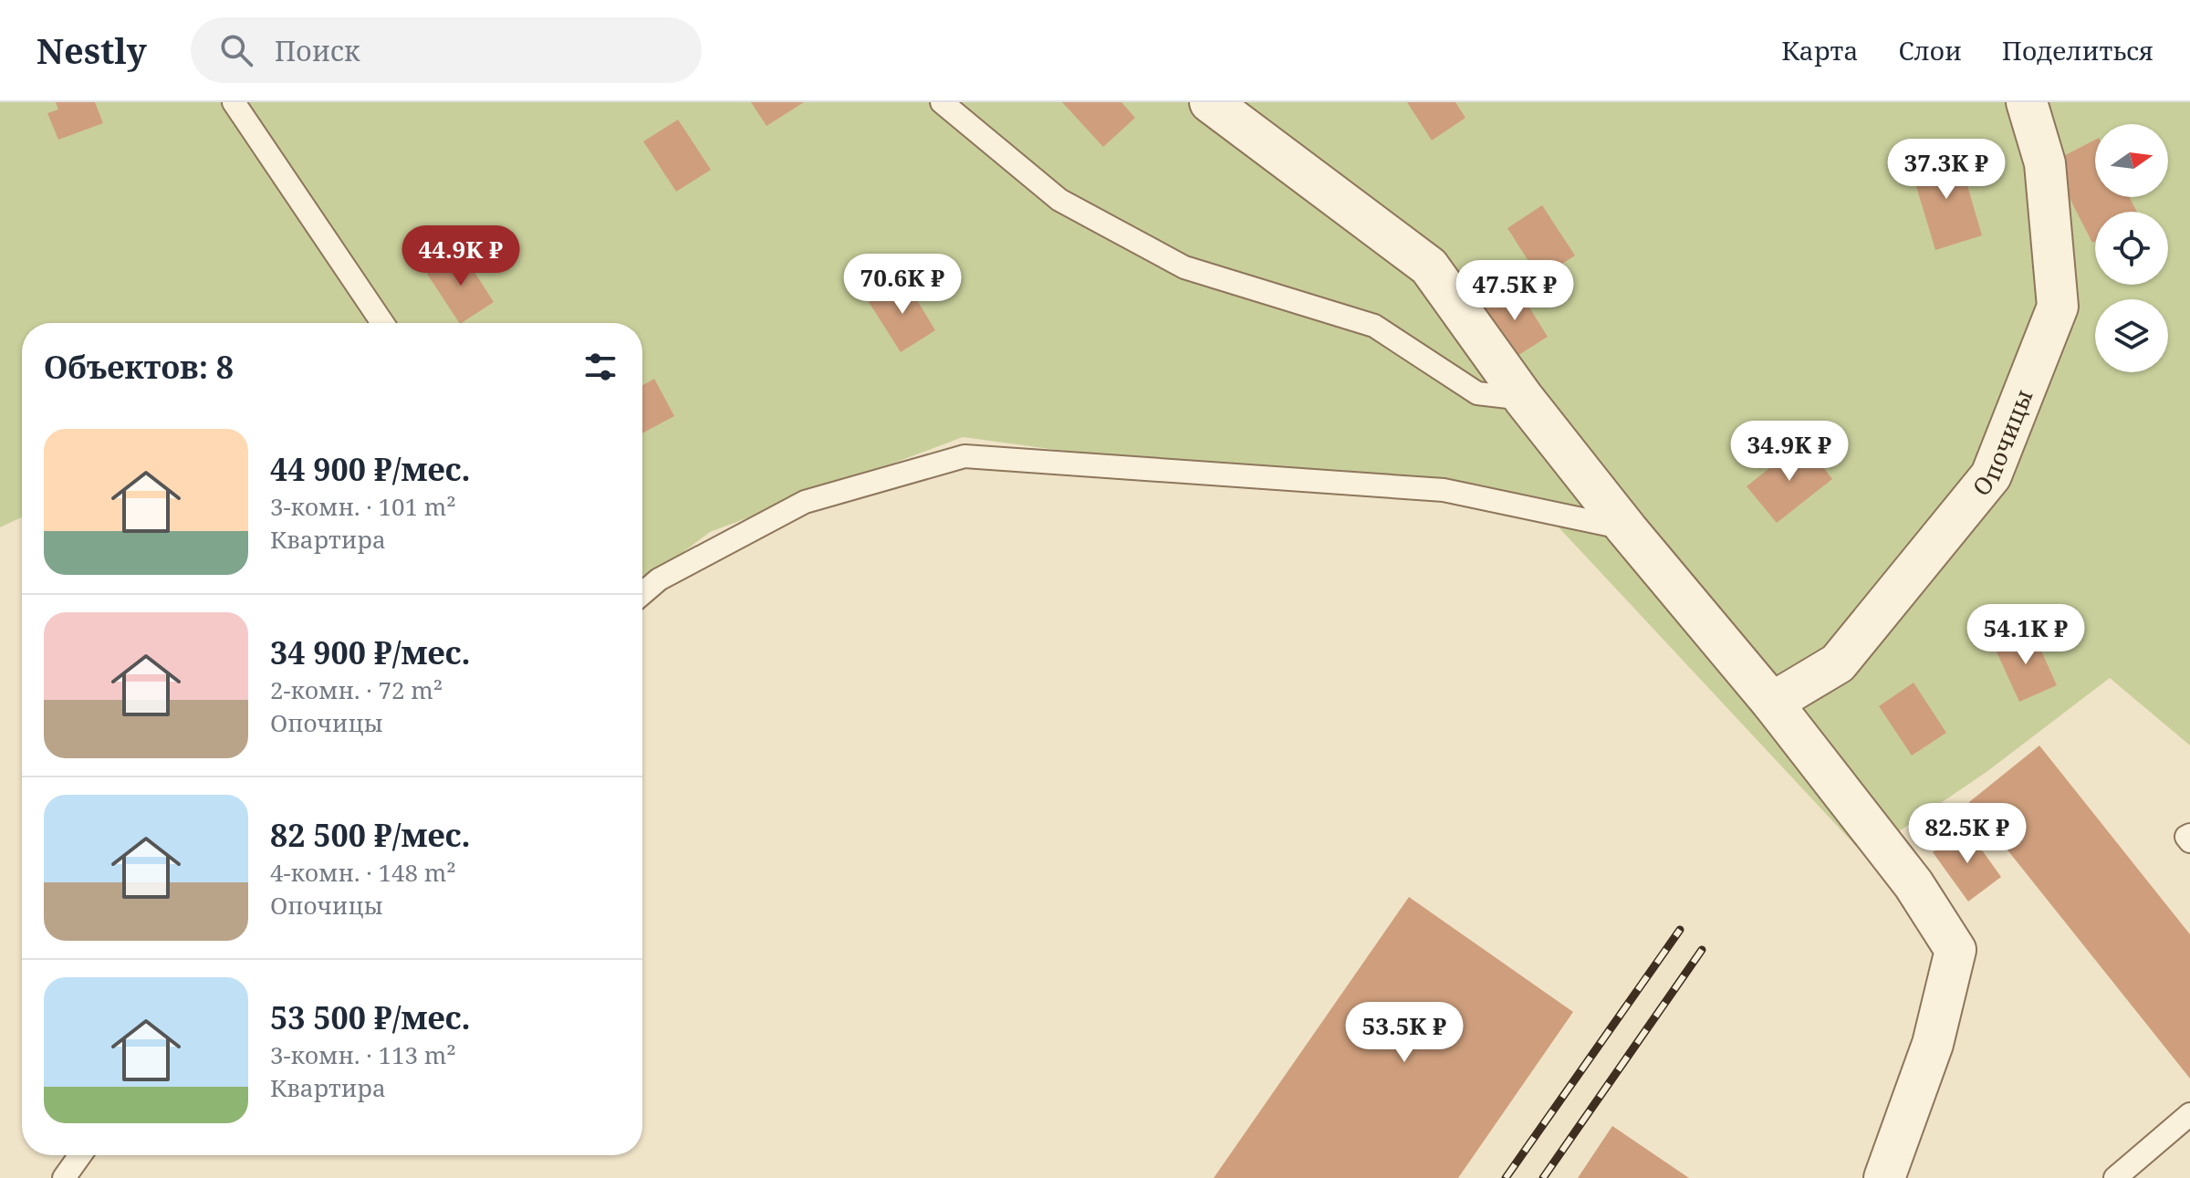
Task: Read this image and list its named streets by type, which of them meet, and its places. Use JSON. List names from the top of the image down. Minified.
{"streets":{"street":["Опочицы"]},"north":"right","page":{"header":"Nestly","search":"Поиск","nav":["Карта","Слои","Поделиться"],"price":["37.3K ₽","44.9K ₽","70.6K ₽","47.5K ₽","34.9K ₽","54.1K ₽","82.5K ₽","53.5K ₽"],"heading":"Объектов: 8","list":[{"name":"44 900 ₽/мес.","note":"3-комн. · 101 m² · Квартира"},{"name":"34 900 ₽/мес.","note":"2-комн. · 72 m² · Опочицы"},{"name":"82 500 ₽/мес.","note":"4-комн. · 148 m² · Опочицы"},{"name":"53 500 ₽/мес.","note":"3-комн. · 113 m² · Квартира"}]}}
